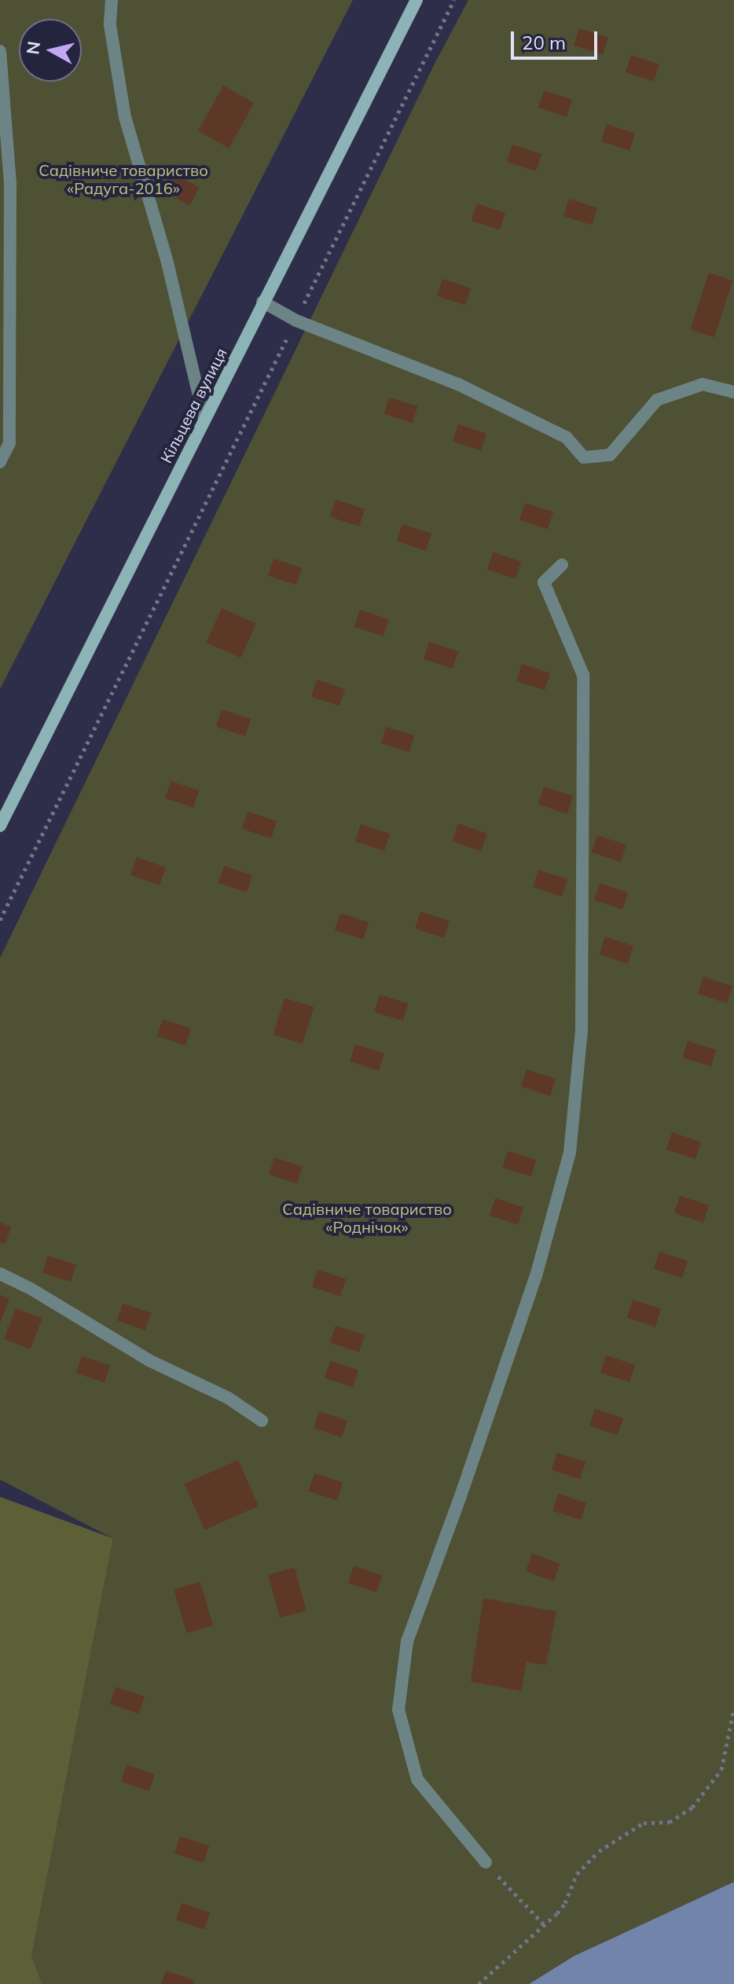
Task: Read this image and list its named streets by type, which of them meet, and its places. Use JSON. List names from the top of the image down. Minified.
{"streets":{"main road":["Кільцева вулиця"]},"parks":["Садівниче товариство «Радуга-2016»","Садівниче товариство «Роднічок»"],"scale_bar":"20 m","north":"left"}
